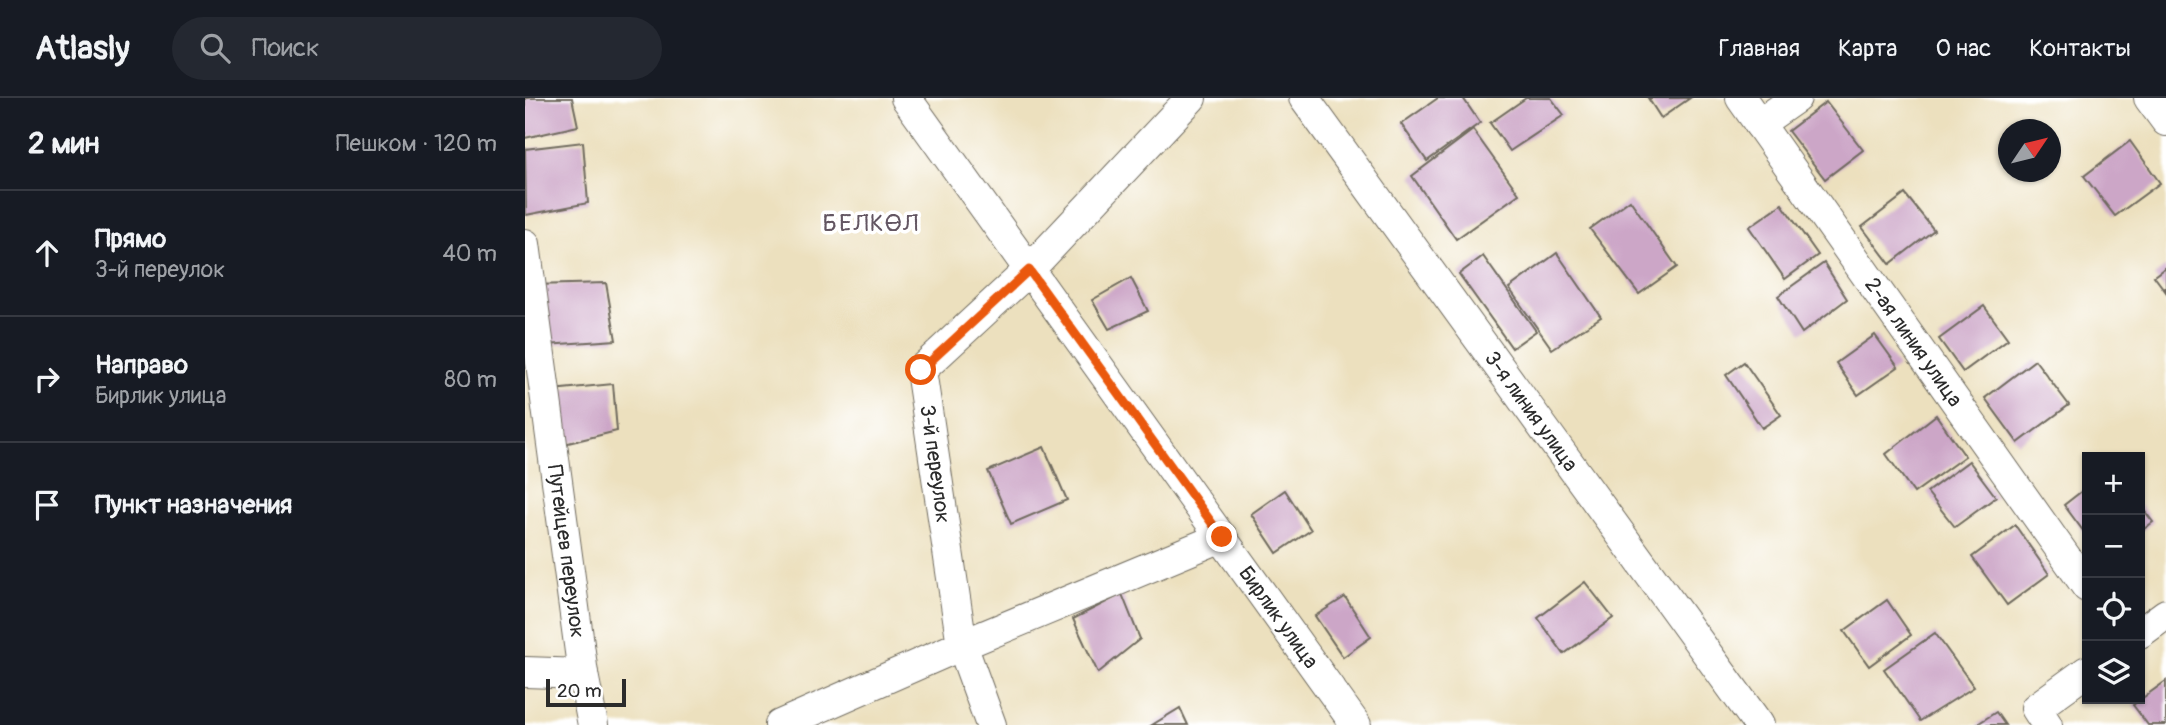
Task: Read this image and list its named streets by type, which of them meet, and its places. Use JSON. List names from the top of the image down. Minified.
{"streets":{"street":["2-ая линия улица","3-я линия улица","3-й переулок","Путейцев переулок","Бирлик улица"]},"crossings":[["3-й переулок","Бирлик улица"]],"districts":["БЕЛКӨЛ"],"scale_bar":"20 m","north":"top right","page":{"header":"Atlasly","search":"Поиск","nav":["Главная","Карта","О нас","Контакты"],"heading":["2 мин","Пешком · 120 m"],"list":[["Прямо","3-й переулок","40 m"],["Направо","Бирлик улица","80 m"],"Пункт назначения"],"map_buttons":["+","−"],"scale":"20 m"}}
